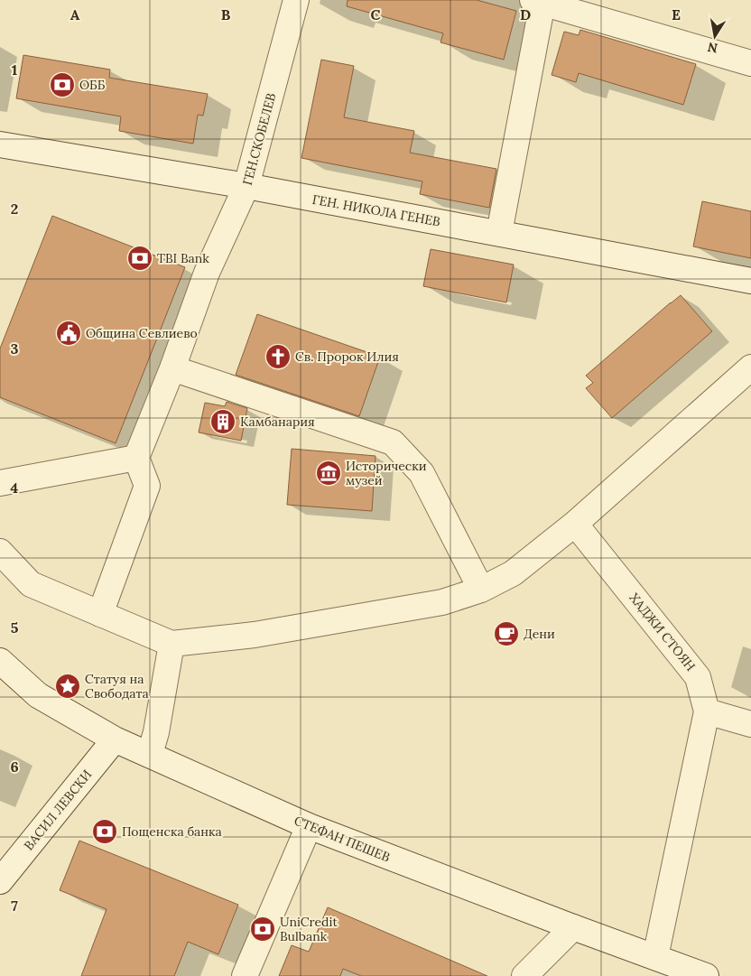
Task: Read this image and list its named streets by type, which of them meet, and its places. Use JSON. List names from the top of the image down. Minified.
{"streets":{"street":["ГЕН.СКОБЕЛЕВ","ГЕН. НИКОЛА ГЕНЕВ","ХАДЖИ СТОЯН","ВАСИЛ ЛЕВСКИ","СТЕФАН ПЕШЕВ"]},"crossings":[["ГЕН.СКОБЕЛЕВ","ГЕН. НИКОЛА ГЕНЕВ"],["ВАСИЛ ЛЕВСКИ","СТЕФАН ПЕШЕВ"]],"places":{"bank":["ОББ","TBI Bank","Пощенска банка","UniCredit Bulbank"],"public building":["Община Севлиево"],"church":["Св. Пророк Илия"],"building":["Камбанария"],"museum":["Исторически музей"],"cafe":["Дени"],"place":["Статуя на Свободата"]},"north":"bottom","grid":{"columns":["A","B","C","D","E"],"rows":["1","2","3","4","5","6","7"]}}
